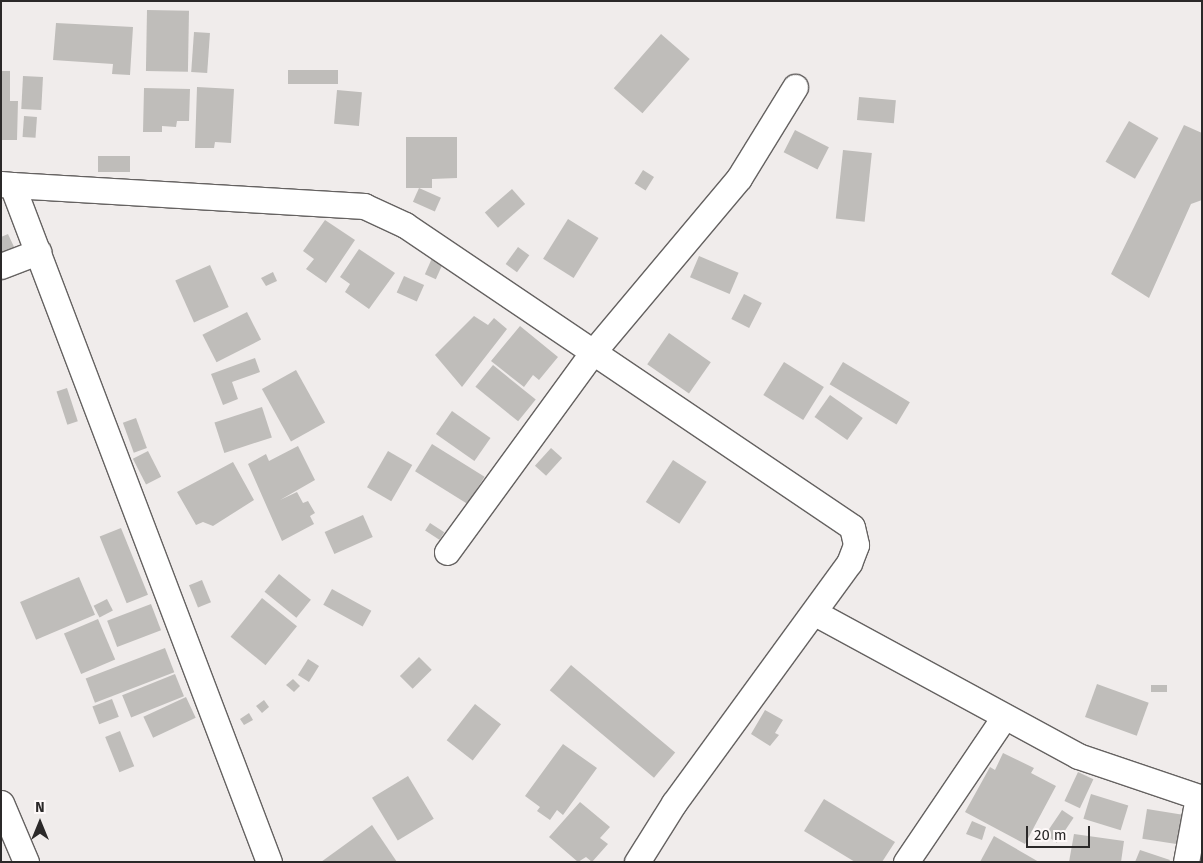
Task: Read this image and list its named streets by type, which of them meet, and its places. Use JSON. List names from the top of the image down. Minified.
{"scale_bar":"20 m","north":"top"}
